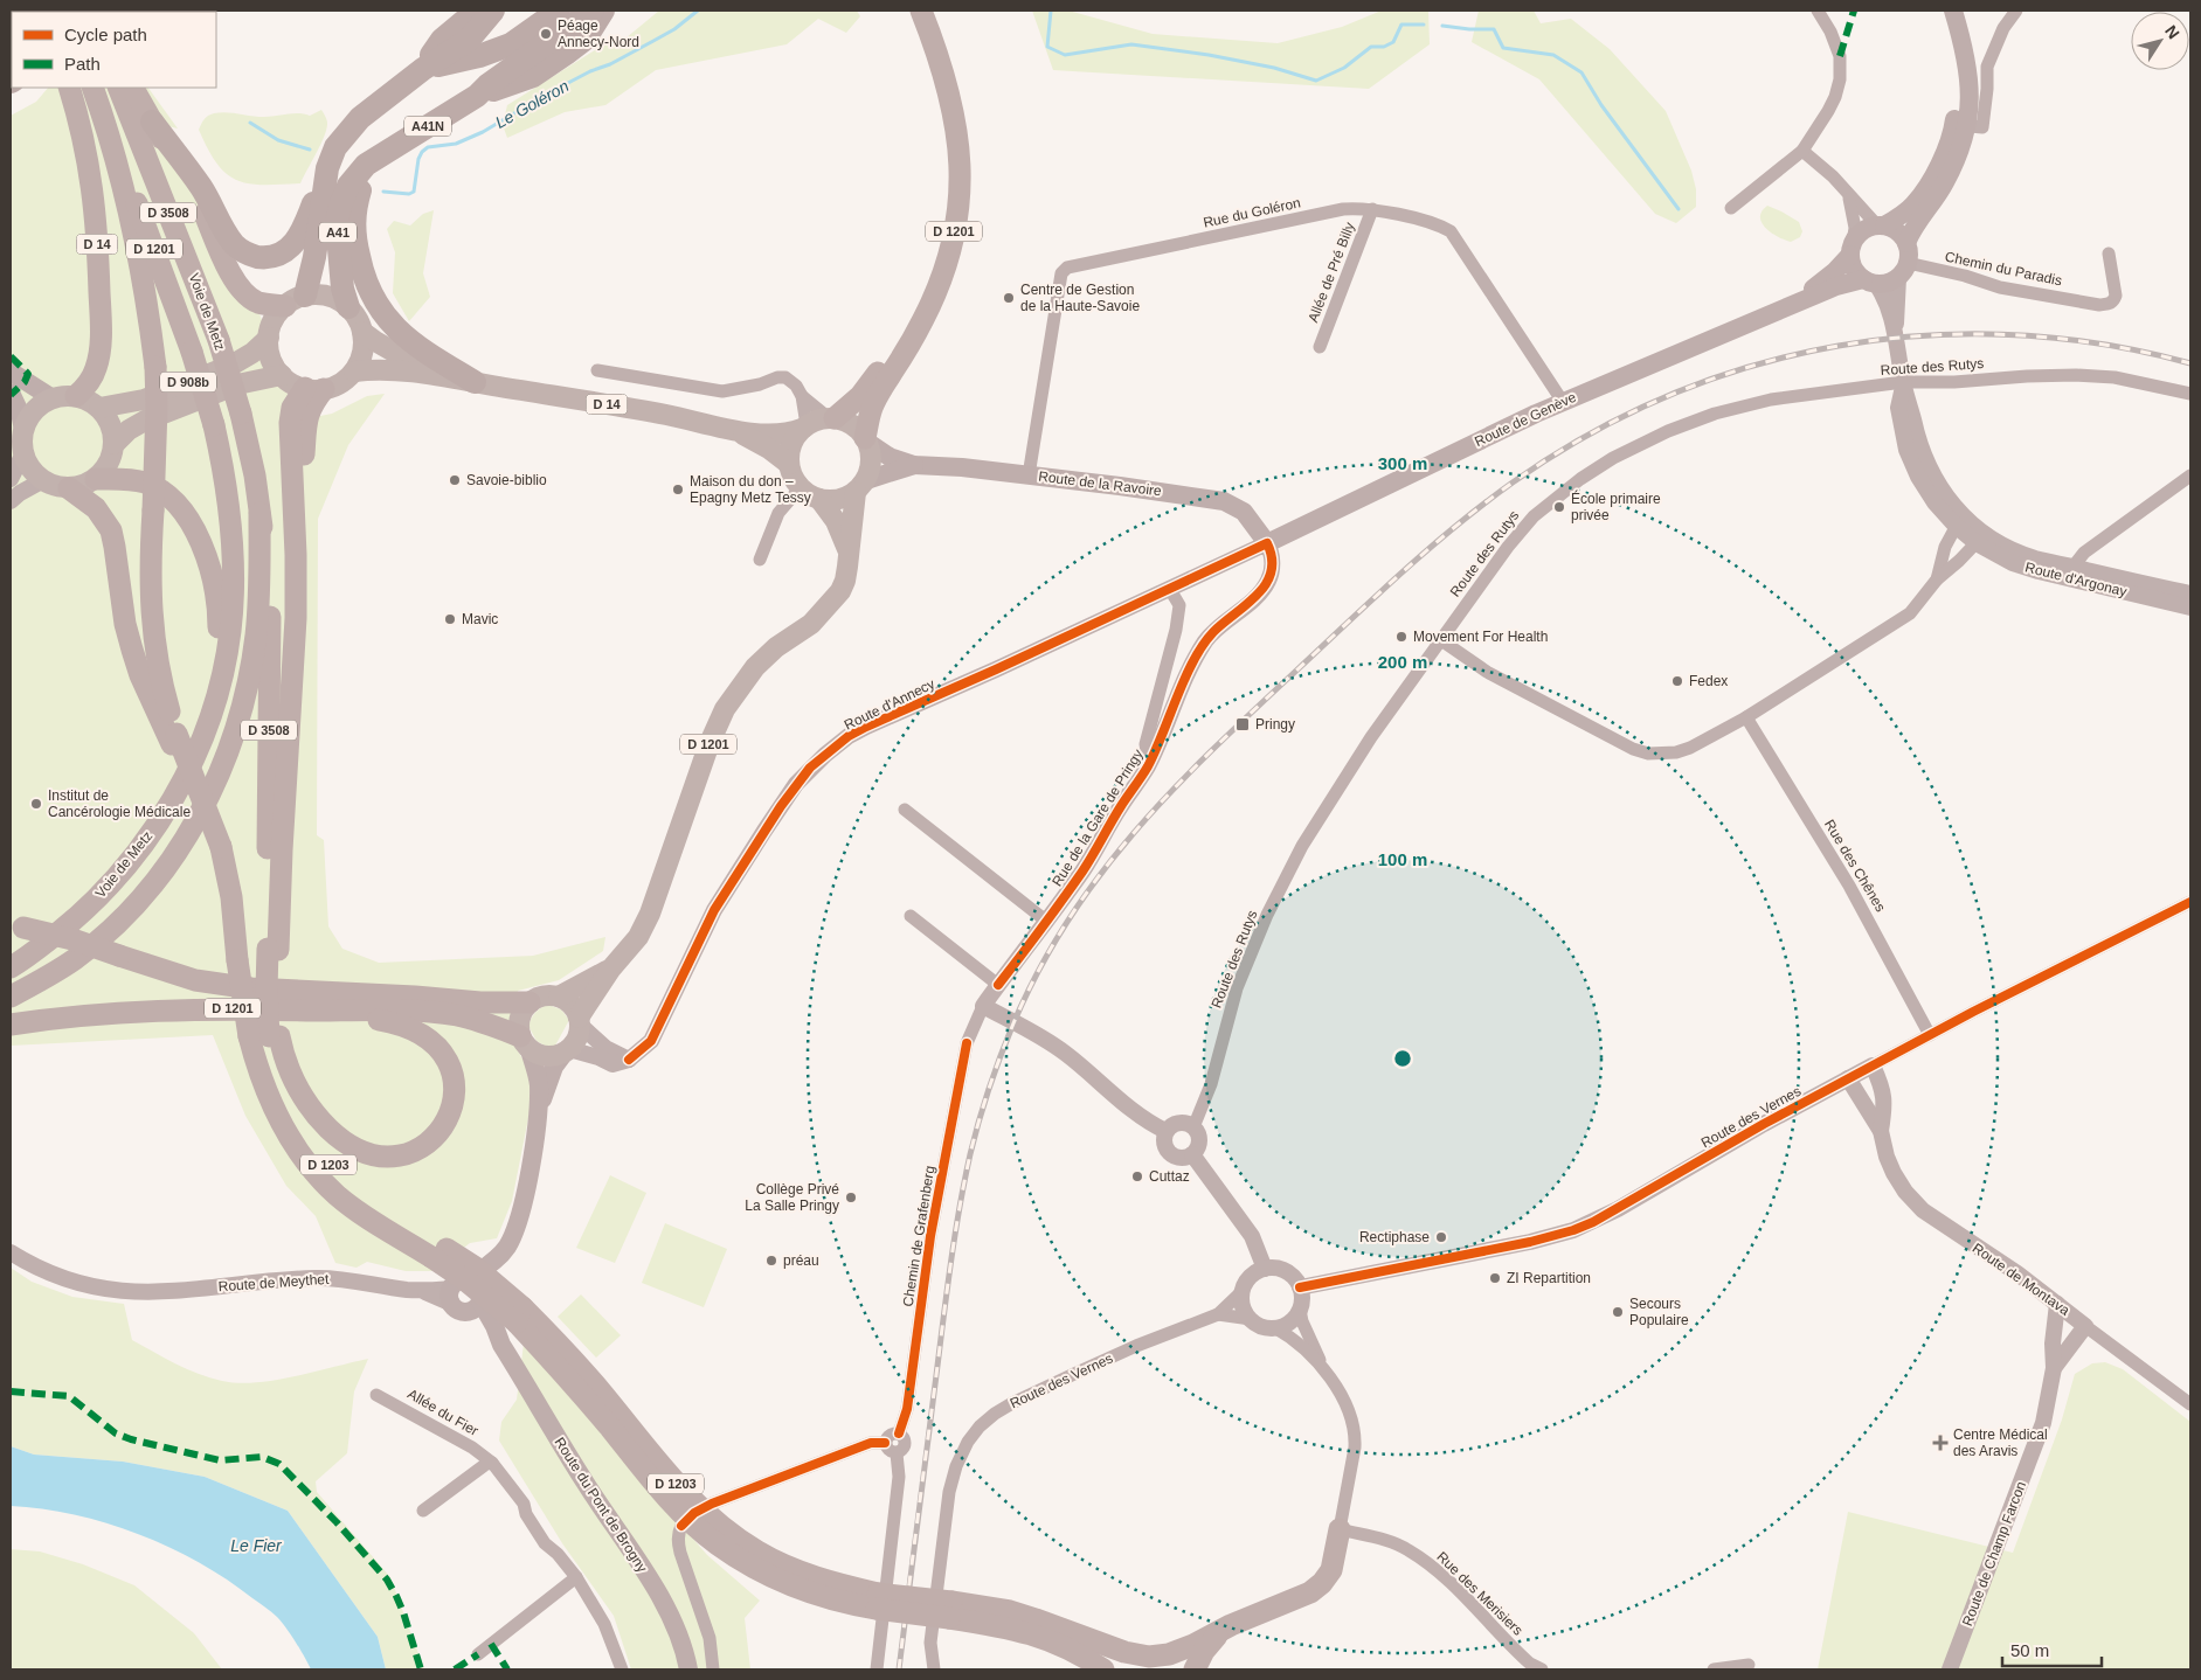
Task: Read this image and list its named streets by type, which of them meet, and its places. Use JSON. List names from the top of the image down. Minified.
{"streets":{"highway":["A41N","D 3508","D 1201","A41","D 14","Voie de Metz","D 1203"],"main road":["D 908b","Route de Genève","Route de la Ravoire","Route du Pont de Brogny"],"street":["Rue du Goléron","Chemin du Paradis","Allée de Pré Billy","Route des Rutys","Route d'Argonay","Route d'Annecy","Rue de la Gare de Pringy","Rue des Chênes","Route des Vernes","Chemin de Grafenberg","Route de Montava","Route de Meythet","Allée du Fier","Route de Champ Farcon","Rue des Merisiers"]},"crossings":[["A41N","A41"],["D 3508","Voie de Metz"],["D 3508","D 1203"],["Rue du Goléron","Allée de Pré Billy"],["Rue du Goléron","Route de Genève"],["Rue du Goléron","Route de la Ravoire"],["D 1201","D 14"],["D 1201","Voie de Metz"],["D 1201","Route de la Ravoire"],["A41","D 14"],["A41","D 908b"],["D 14","D 908b"],["D 14","Route de la Ravoire"],["Chemin du Paradis","Route de Genève"],["Chemin du Paradis","Route d'Argonay"],["Route des Rutys","Route d'Argonay"],["Route de Genève","Route de la Ravoire"],["Route de Genève","Route d'Argonay"],["Route de Genève","Route d'Annecy"],["Route de Genève","Rue de la Gare de Pringy"],["Route de la Ravoire","Route d'Annecy"],["Route de la Ravoire","Rue de la Gare de Pringy"],["Route d'Annecy","Rue de la Gare de Pringy"],["Rue de la Gare de Pringy","Chemin de Grafenberg"],["Rue des Chênes","Route des Vernes"],["Route des Vernes","Route de Montava"],["Route de Montava","Route de Champ Farcon"],["Route de Meythet","Route du Pont de Brogny"]],"water":["Le Goléron","Le Fier"],"places":{"other":["Péage Annecy-Nord","Centre de Gestion de la Haute-Savoie","Savoie-biblio","Maison du don – Epagny Metz Tessy","École primaire privée","Mavic","Movement For Health","Fedex","Institut de Cancérologie Médicale","Cuttaz","Collège Privé La Salle Pringy","Rectiphase","préau","ZI Repartition","Secours Populaire"],"transit":["Pringy"],"health":["Centre Médical des Aravis"]},"legend":["Cycle path","Path"],"scale_bar":"50 m","north":"top right","rings":["300 m","200 m","100 m"]}
